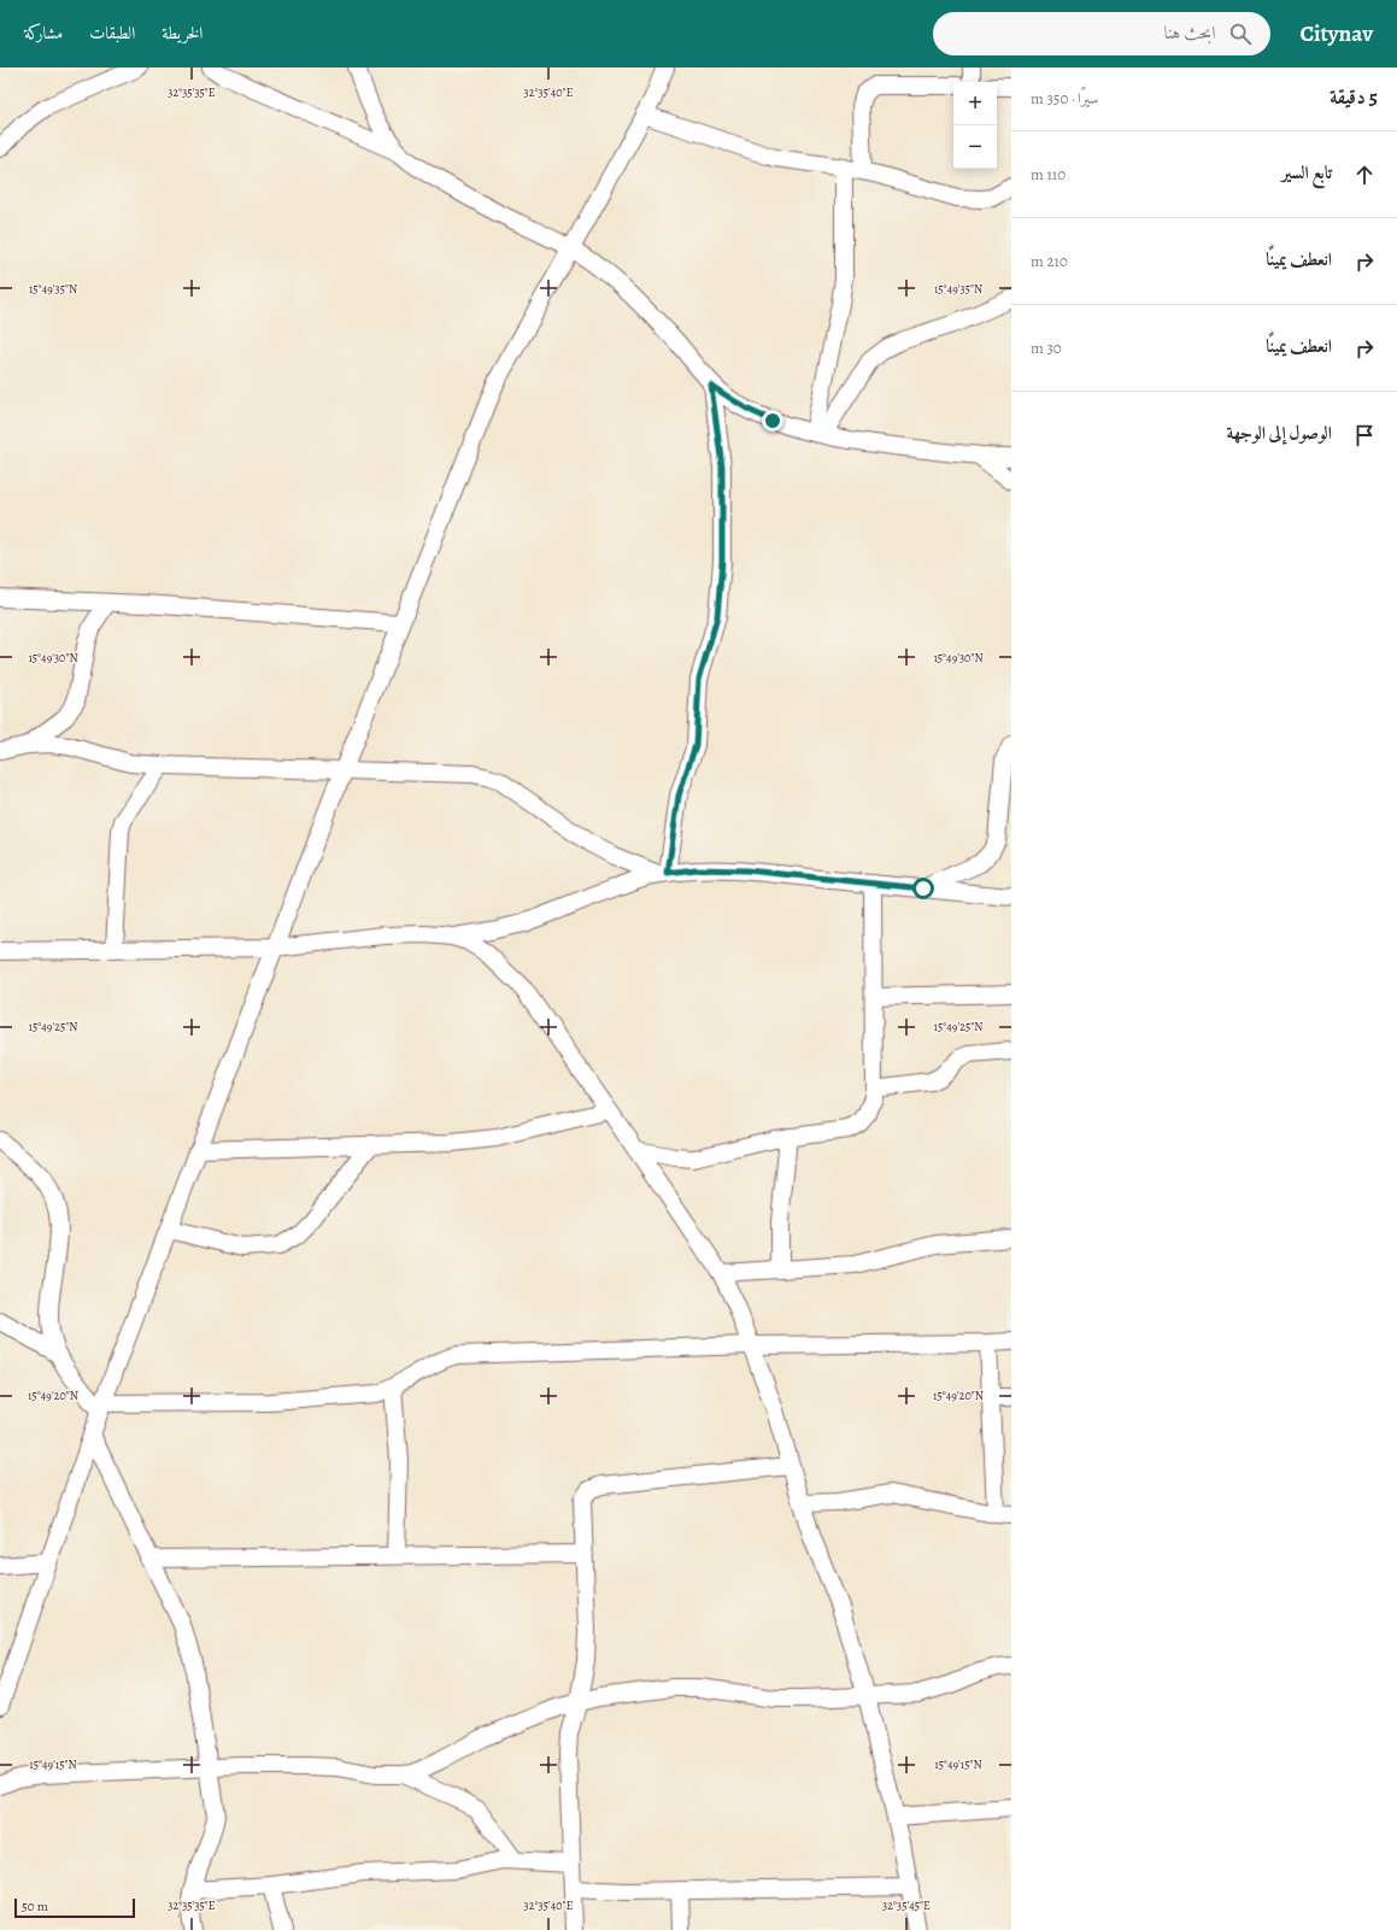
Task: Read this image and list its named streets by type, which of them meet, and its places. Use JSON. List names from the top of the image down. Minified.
{"scale_bar":"50 m","page":{"header":"Citynav","search":"ابحث هنا","nav":["الخريطة","الطبقات","مشاركة"],"heading":["5 دقيقة","سيرًا · 350 m"],"map_buttons":["+","−"],"list":[["تابع السير","110 m"],["انعطف يمينًا","210 m"],["انعطف يمينًا","30 m"],"الوصول إلى الوجهة"],"scale":"50 m"},"coordinates":["32°35'35\"E","32°35'40\"E","15°49'35\"N","15°49'30\"N","15°49'25\"N","15°49'20\"N","15°49'15\"N","32°35'45\"E"]}
